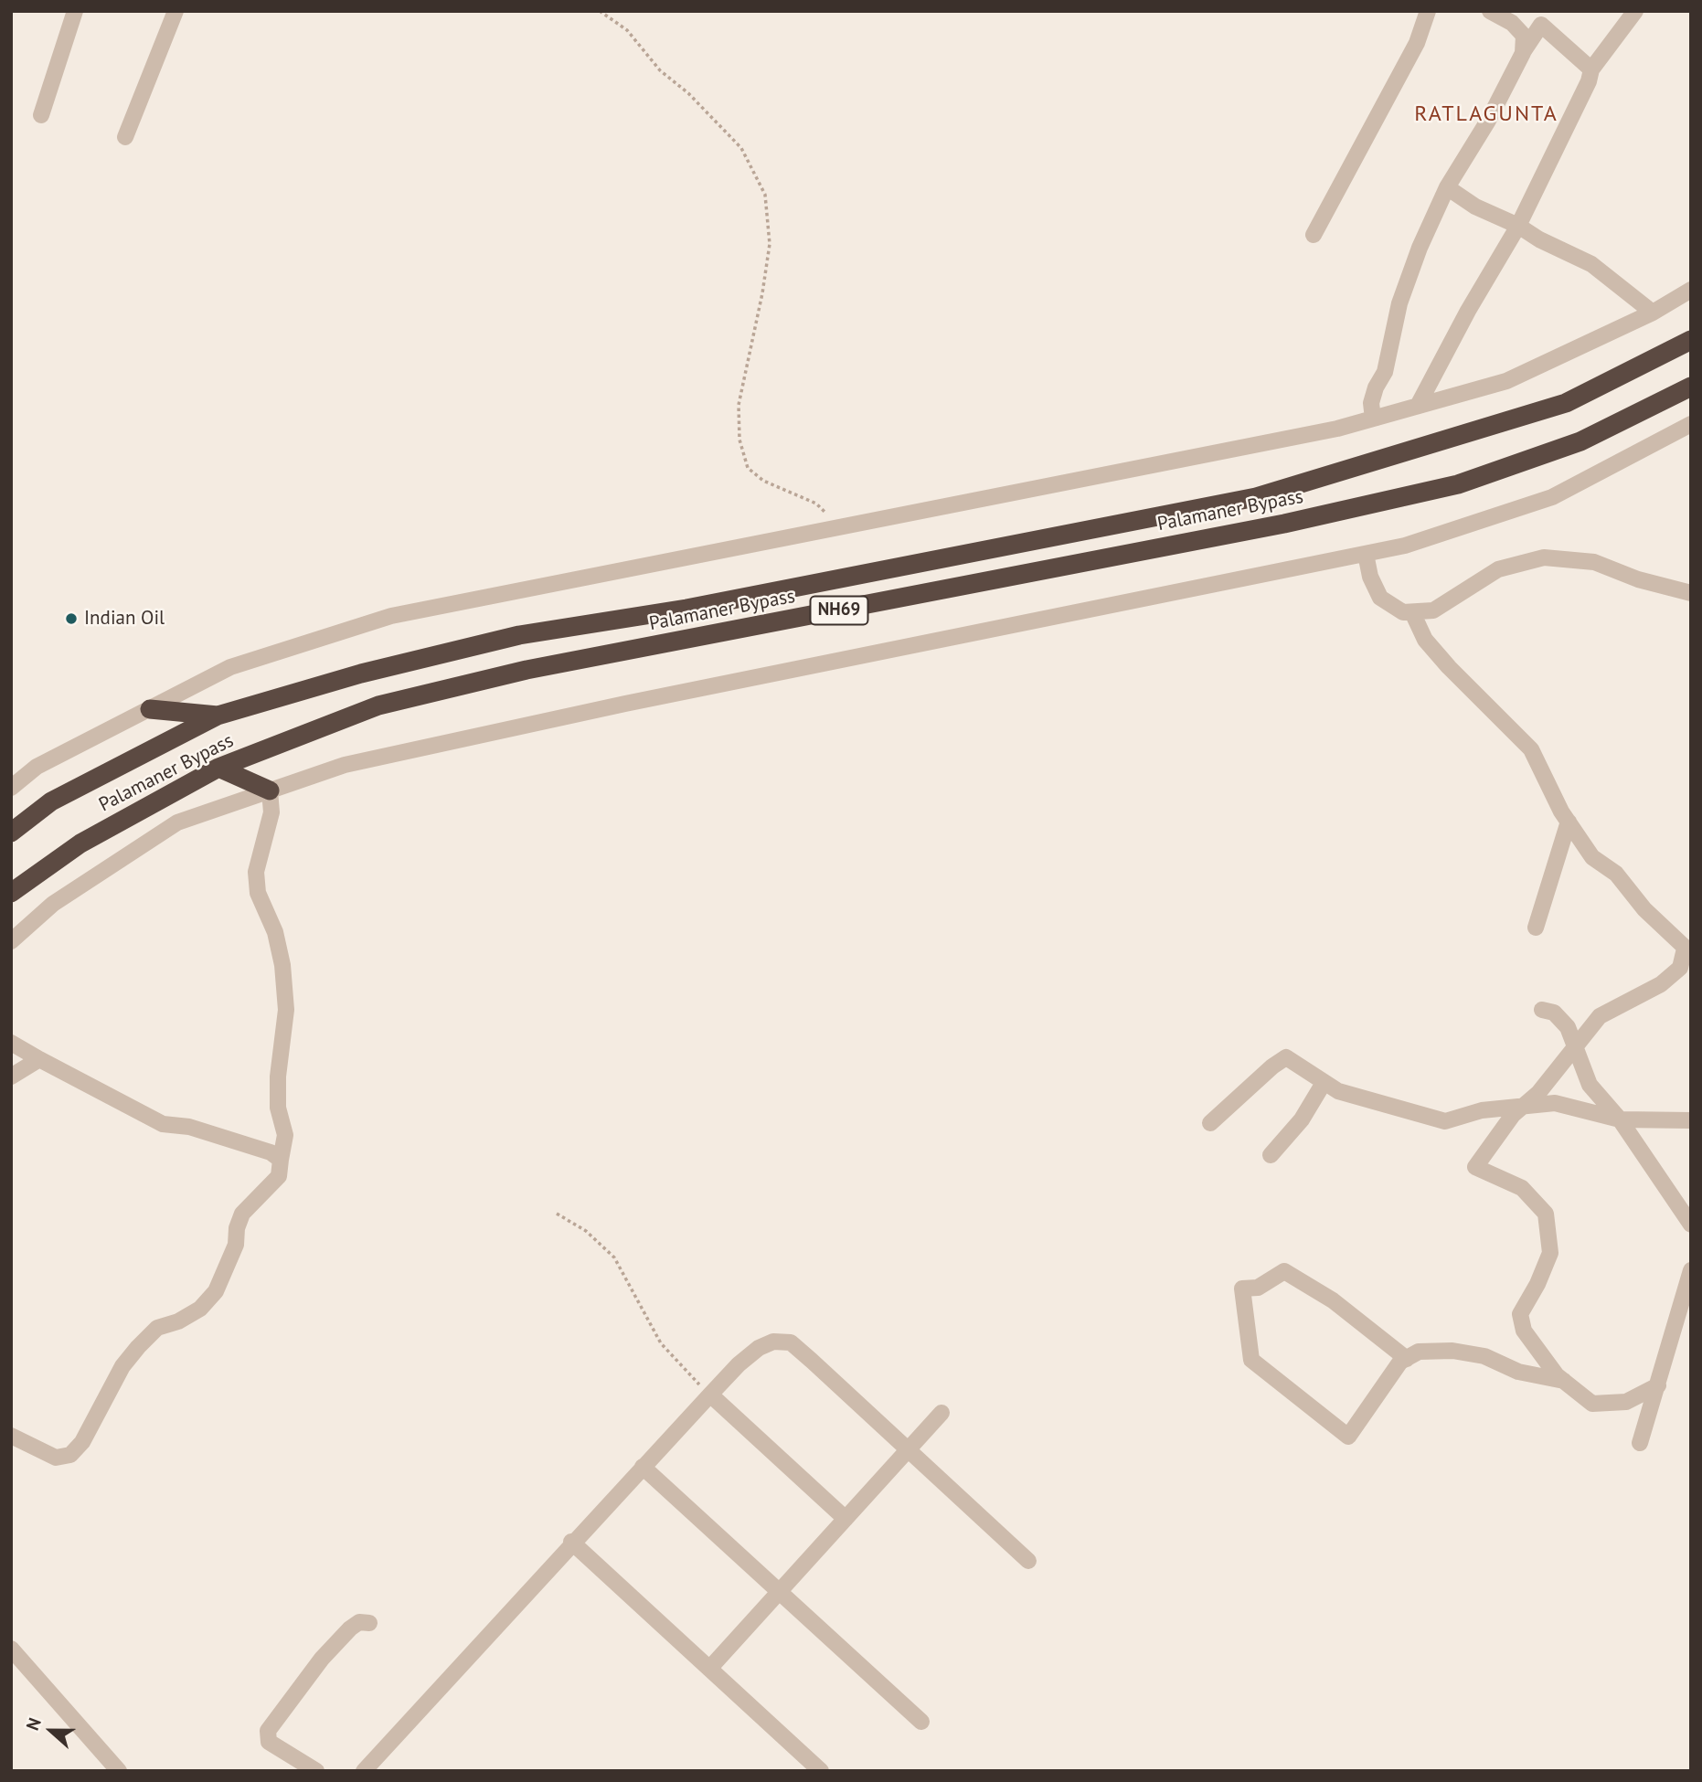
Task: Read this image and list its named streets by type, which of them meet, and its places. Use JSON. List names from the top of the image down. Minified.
{"streets":{"highway":["Palamaner Bypass","NH69"]},"districts":["RATLAGUNTA"],"places":["Indian Oil"],"north":"left"}
